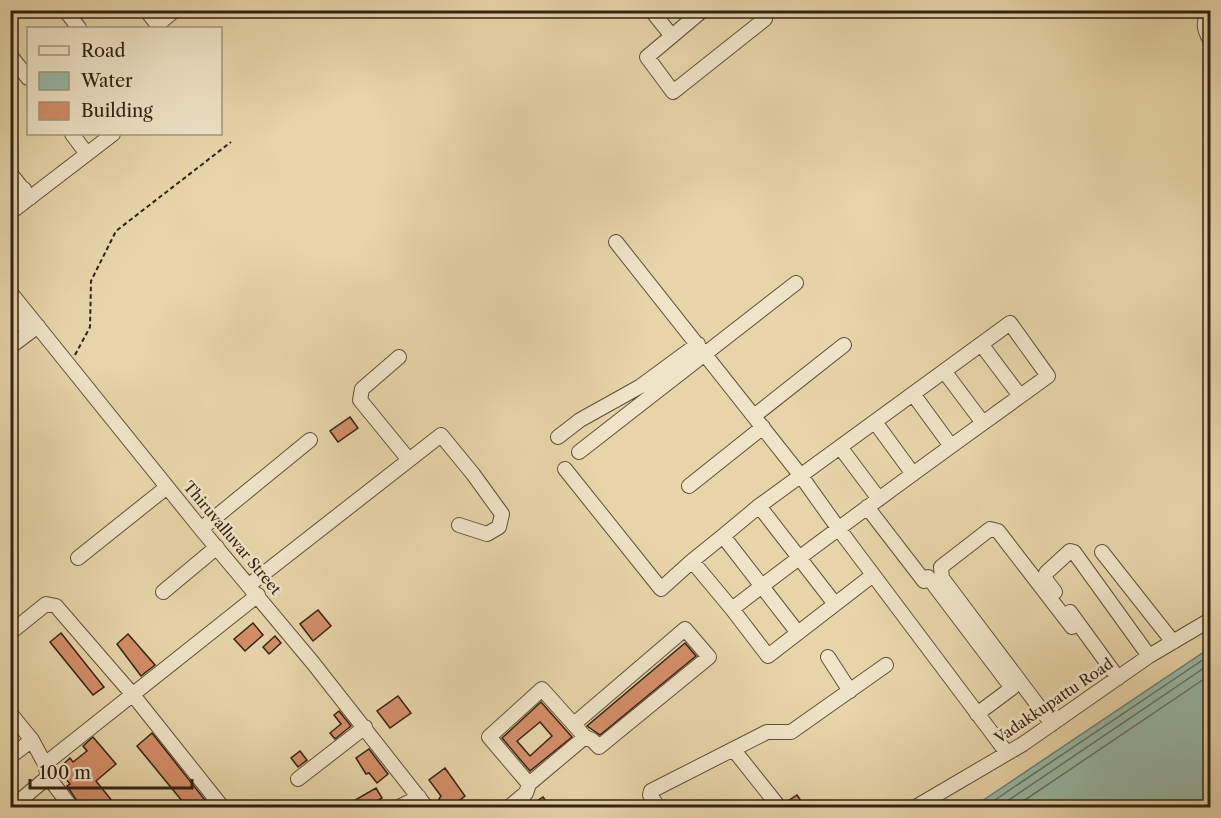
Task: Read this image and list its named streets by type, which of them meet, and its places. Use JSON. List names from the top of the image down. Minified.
{"streets":{"street":["Thiruvalluvar Street","Vadakkupattu Road"]},"legend":["Road","Water","Building"],"scale_bar":"100 m"}
